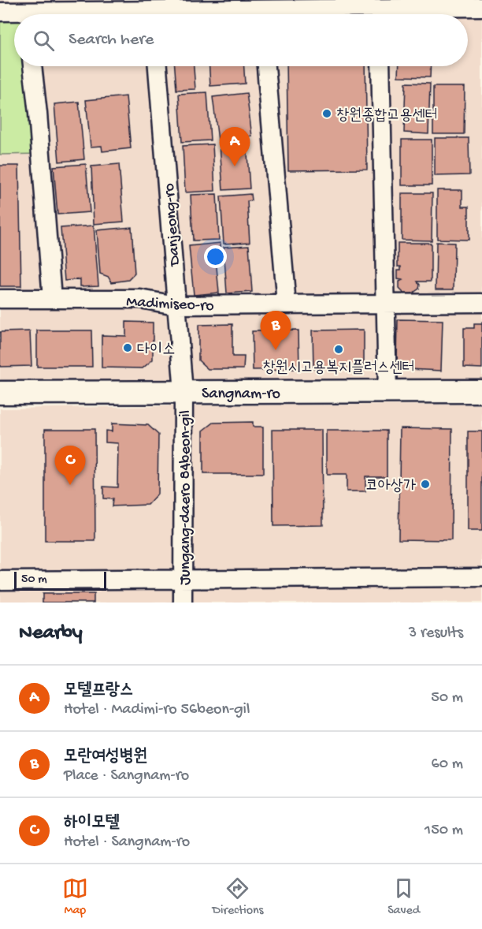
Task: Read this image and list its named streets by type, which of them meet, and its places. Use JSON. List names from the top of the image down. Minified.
{"streets":{"main road":["Sangnam-ro"],"street":["Danjeong-ro","Madimiseo-ro","Jungang-daero 84beon-gil"]},"crossings":[["Danjeong-ro","Madimiseo-ro"],["Danjeong-ro","Sangnam-ro"],["Danjeong-ro","Jungang-daero 84beon-gil"],["Sangnam-ro","Jungang-daero 84beon-gil"]],"places":["창원종합고용센터","다이소","창원시고용복지플러스센터","코아상가"],"scale_bar":"50 m","page":{"search":"Search here","pins":["A","B","C"],"scale":"50 m","heading":["Nearby","3 results"],"list":[{"mark":"A","name":"모텔프랑스","note":"Hotel · Madimi-ro 56beon-gil","value":"50 m"},{"mark":"B","name":"모란여성병원","note":"Place · Sangnam-ro","value":"60 m"},{"mark":"C","name":"하이모텔","note":"Hotel · Sangnam-ro","value":"150 m"}],"nav":["Map","Directions","Saved"]}}
